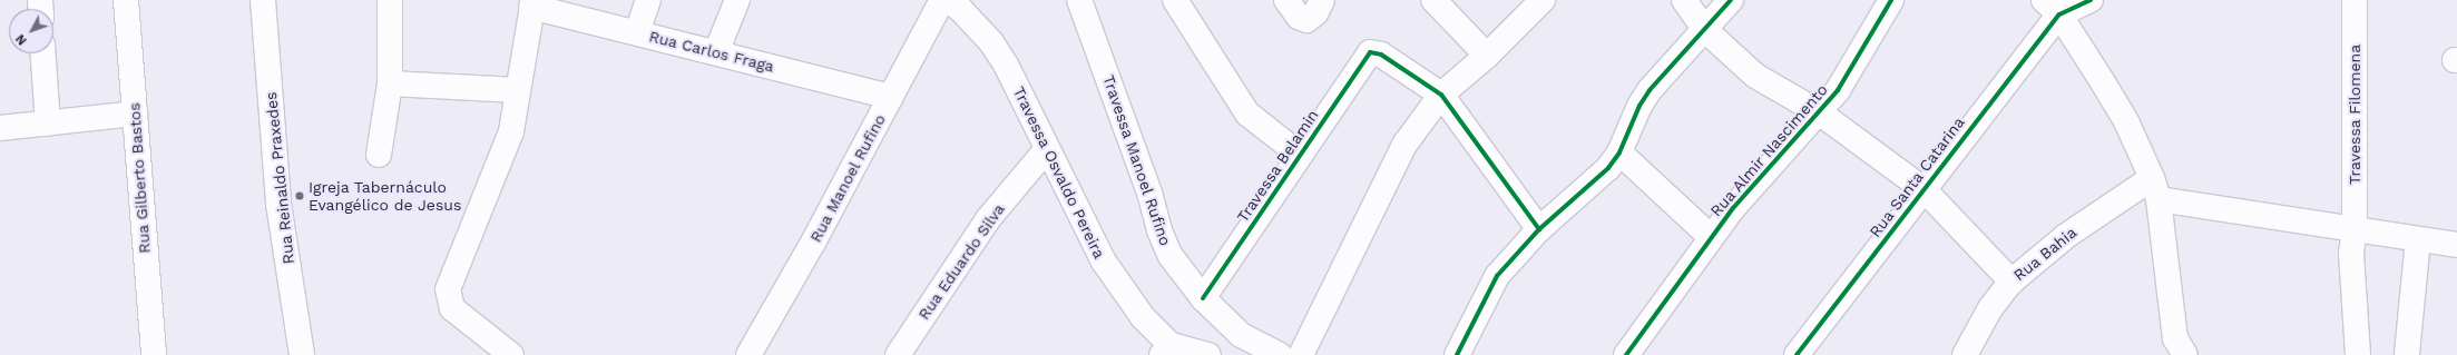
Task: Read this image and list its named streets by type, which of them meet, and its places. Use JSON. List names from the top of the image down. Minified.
{"streets":{"street":["Rua Carlos Fraga","Travessa Filomena","Rua Almir Nascimento","Travessa Manoel Rufino","Travessa Belamin","Travessa Osvaldo Pereira","Rua Santa Catarina","Rua Gilberto Bastos","Rua Reinaldo Praxedes","Rua Manoel Rufino","Rua Bahia","Rua Eduardo Silva"]},"crossings":[["Rua Carlos Fraga","Rua Manoel Rufino"],["Travessa Manoel Rufino","Travessa Belamin"],["Travessa Osvaldo Pereira","Rua Eduardo Silva"]],"places":["Igreja Tabernáculo Evangélico de Jesus"],"north":"bottom left"}
